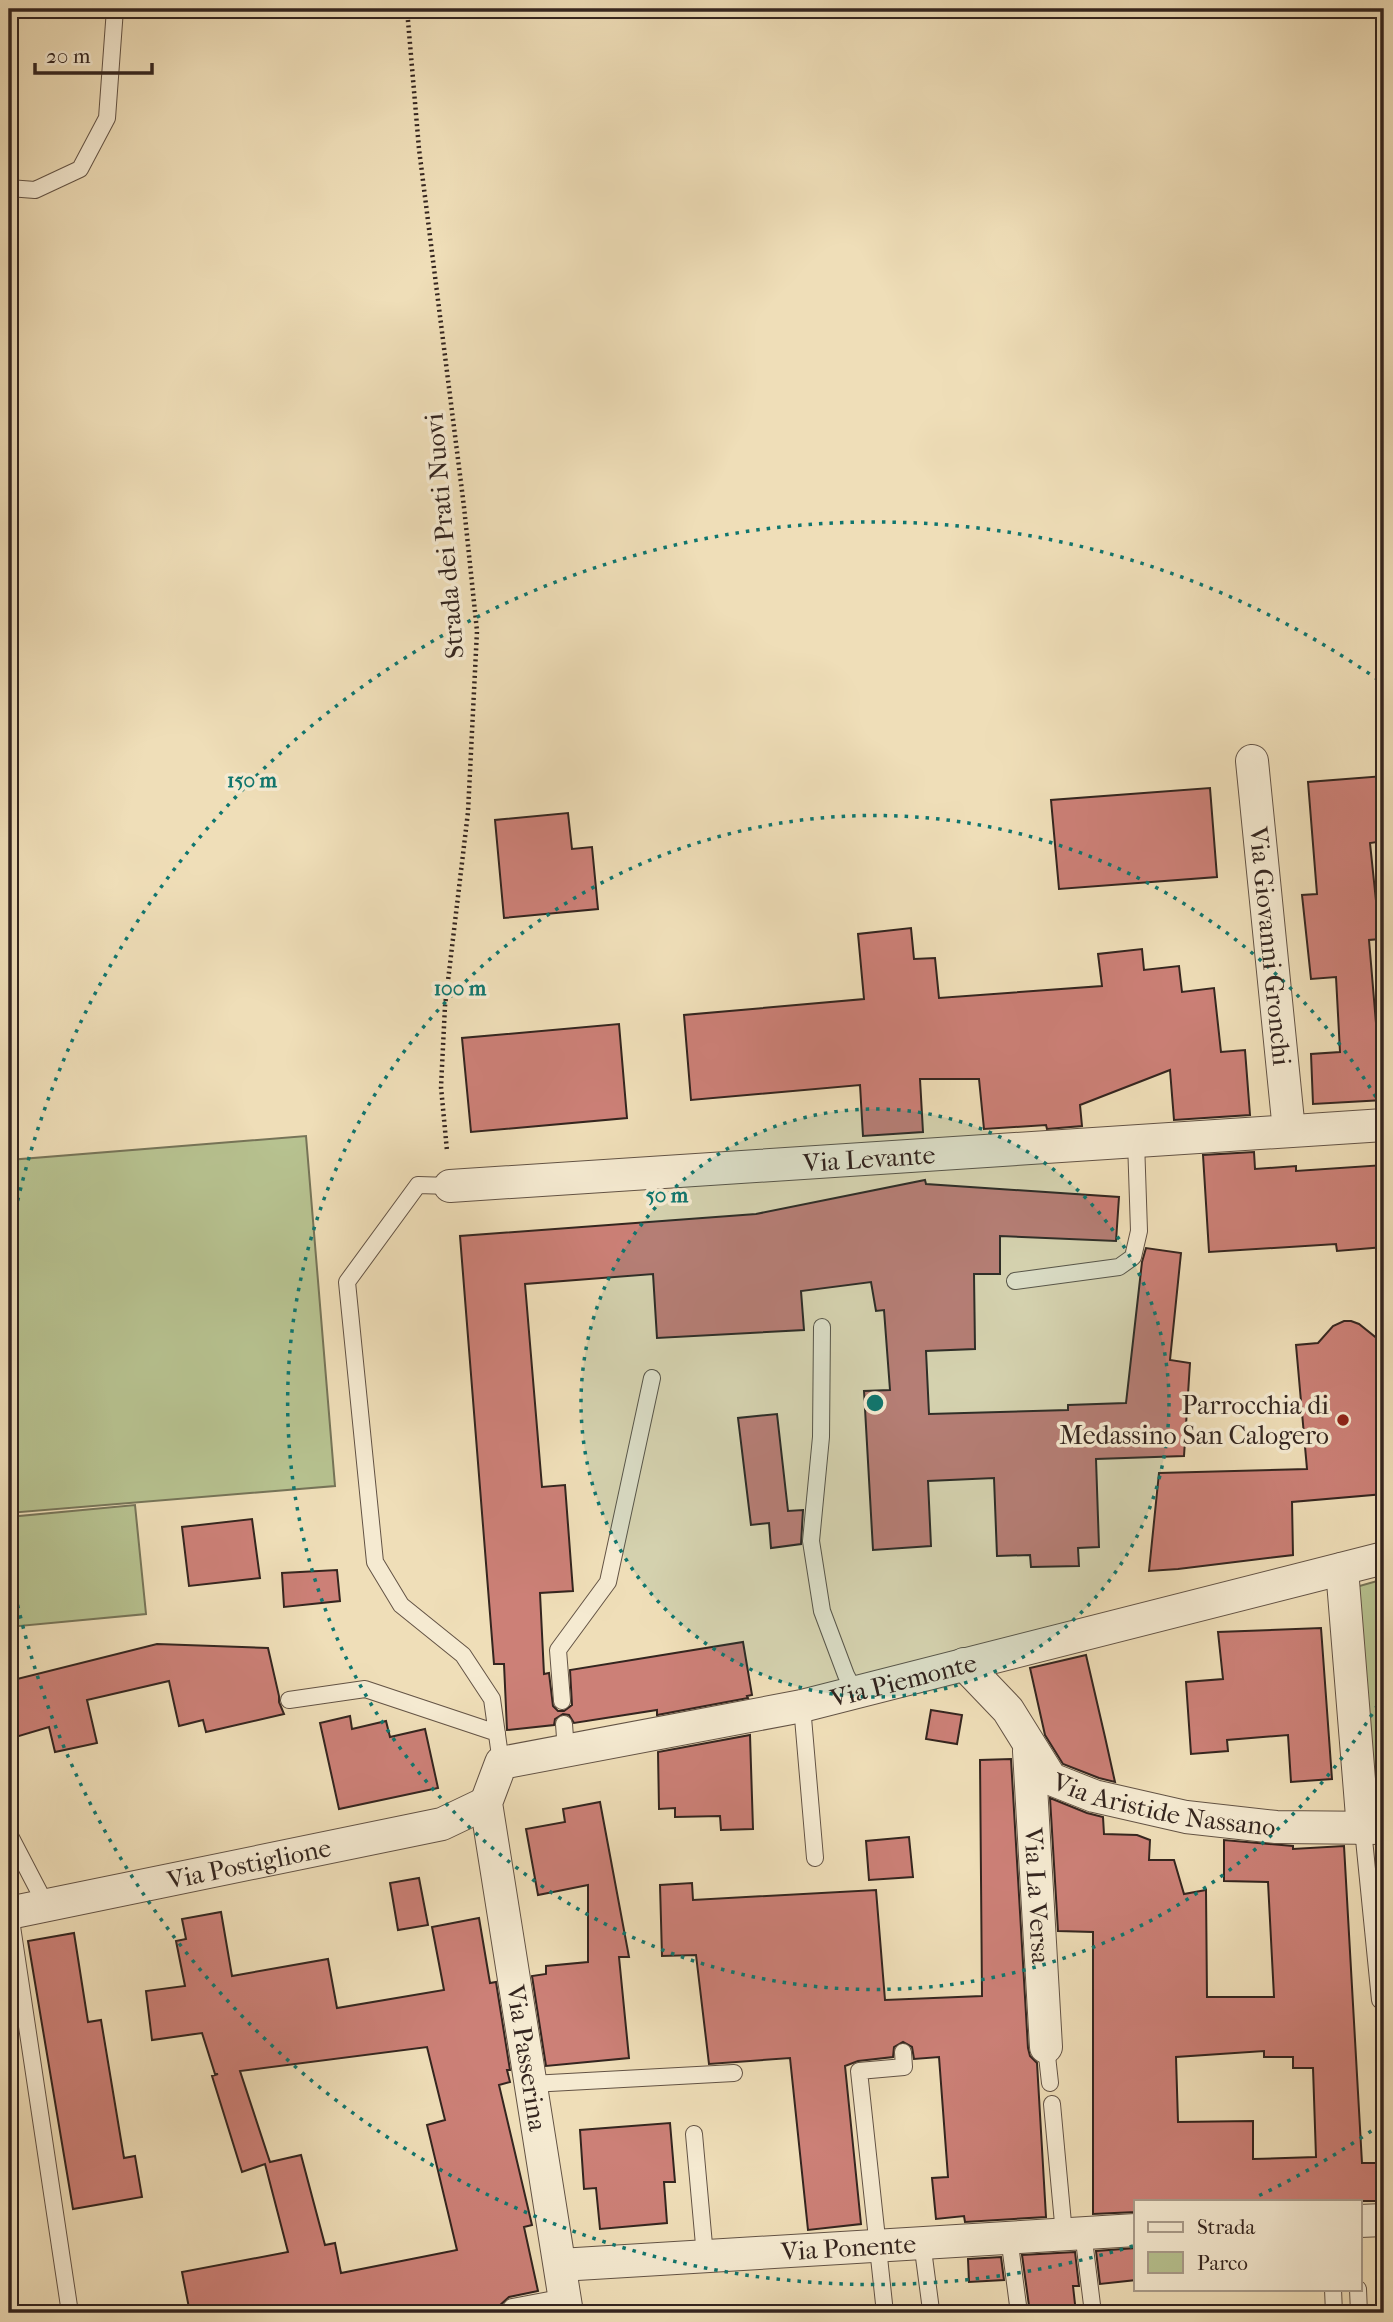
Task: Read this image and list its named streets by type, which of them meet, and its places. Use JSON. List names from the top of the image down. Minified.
{"streets":{"street":["Via Giovanni Gronchi","Via Levante","Via Piemonte","Via Aristide Nassano","Via Postiglione","Via La Versa","Via Passerina","Via Ponente"],"path":["Strada dei Prati Nuovi"]},"crossings":[["Strada dei Prati Nuovi","Via Levante"],["Via Giovanni Gronchi","Via Levante"],["Via Piemonte","Via Aristide Nassano"],["Via Aristide Nassano","Via La Versa"],["Via Postiglione","Via Passerina"],["Via Passerina","Via Ponente"]],"places":["Parrocchia di Medassino San Calogero"],"legend":["Strada","Parco"],"scale_bar":"20 m","rings":["150 m","100 m","50 m"]}
